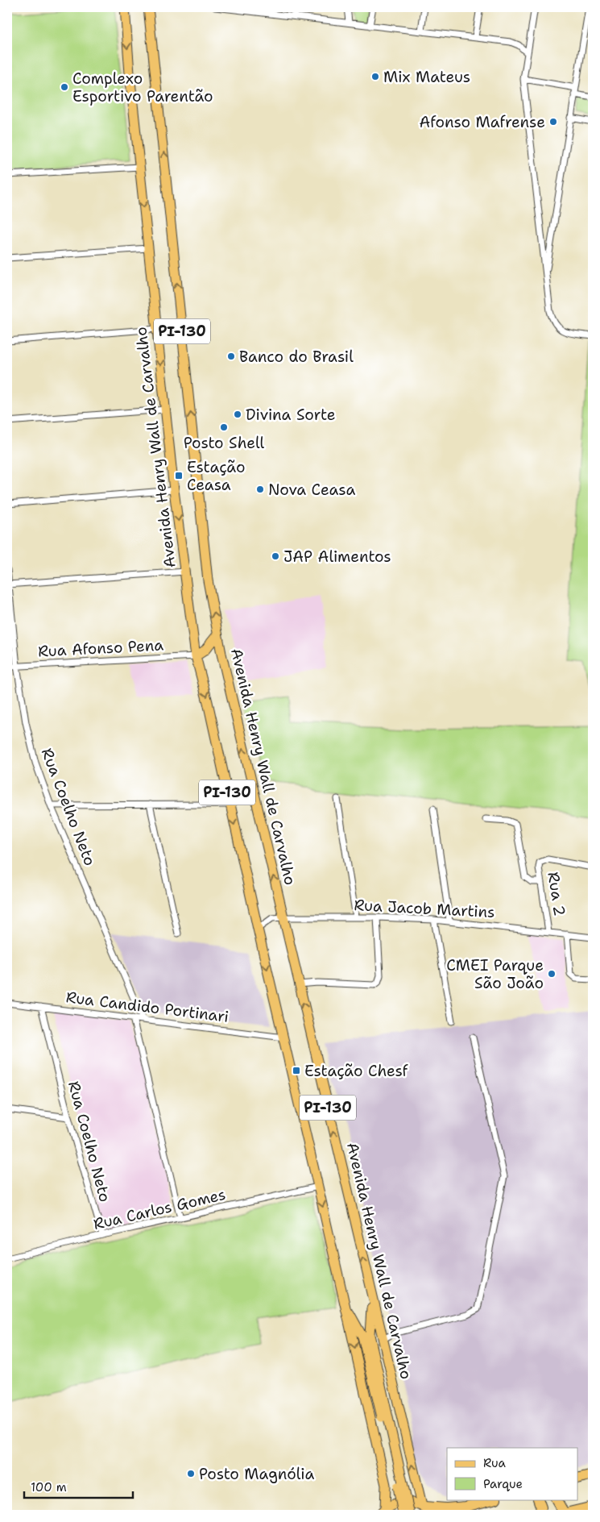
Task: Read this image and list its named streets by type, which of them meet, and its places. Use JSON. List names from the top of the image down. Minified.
{"streets":{"main road":["PI-130","Avenida Henry Wall de Carvalho"],"street":["Rua Afonso Pena","Rua Coelho Neto","Rua 2","Rua Jacob Martins","Rua Candido Portinari","Rua Carlos Gomes"]},"crossings":[["Avenida Henry Wall de Carvalho","Rua Afonso Pena"],["Avenida Henry Wall de Carvalho","Rua Jacob Martins"],["Avenida Henry Wall de Carvalho","Rua Candido Portinari"],["Avenida Henry Wall de Carvalho","Rua Carlos Gomes"],["Rua Afonso Pena","Rua Coelho Neto"],["Rua Coelho Neto","Rua Candido Portinari"],["Rua Coelho Neto","Rua Carlos Gomes"],["Rua 2","Rua Jacob Martins"]],"places":{"other":["Mix Mateus","Complexo Esportivo Parentão","Afonso Mafrense","Banco do Brasil","Divina Sorte","Posto Shell","Nova Ceasa","JAP Alimentos","CMEI Parque São João","Posto Magnólia"],"transit":["Estação Ceasa","Estação Chesf"]},"legend":["Rua","Parque"],"scale_bar":"100 m"}
